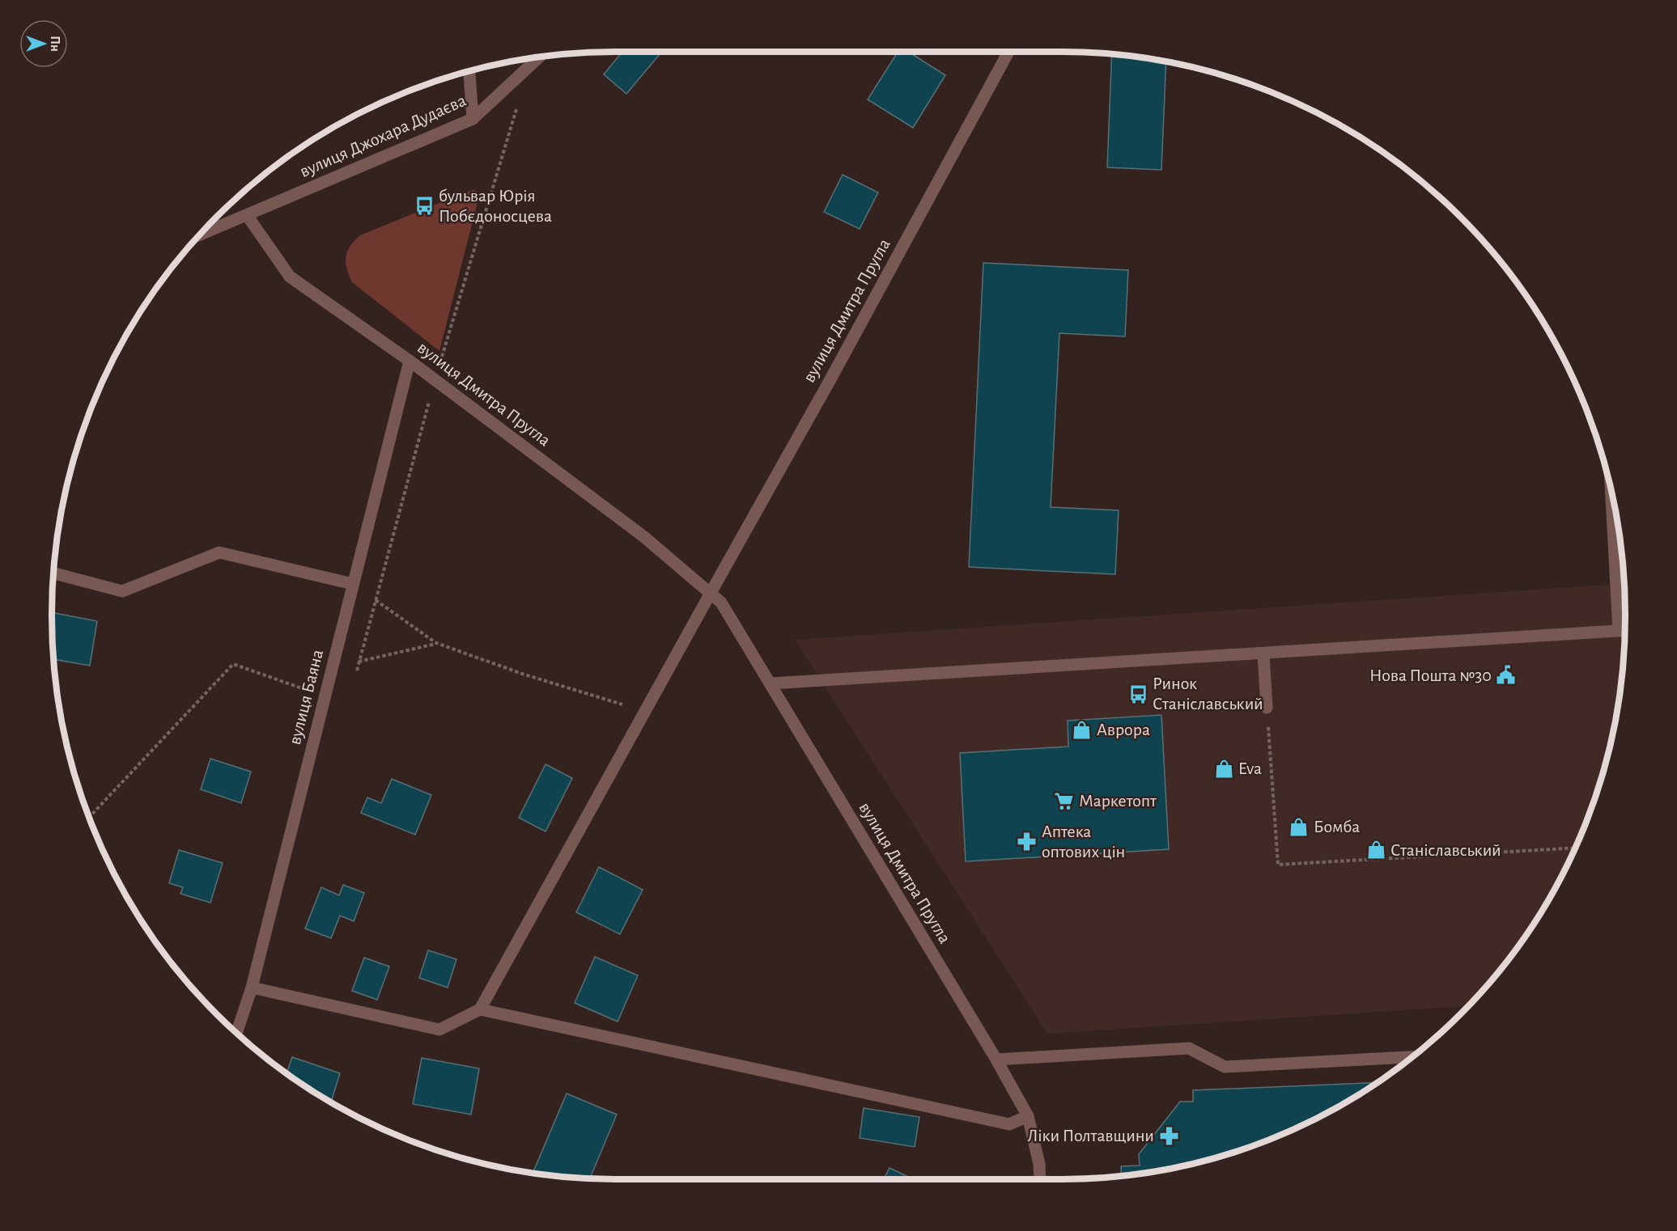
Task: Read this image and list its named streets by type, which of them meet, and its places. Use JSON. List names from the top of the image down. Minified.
{"streets":{"street":["вулиця Джохара Дудаєва","вулиця Дмитра Пругла","вулиця Баяна"]},"crossings":[["вулиця Джохара Дудаєва","вулиця Дмитра Пругла"],["вулиця Дмитра Пругла","вулиця Баяна"]],"places":{"bus stop":["бульвар Юрія Побєдоносцева","Ринок Станіславський"],"public building":["Нова Пошта №30"],"shop":["Аврора","Eva","Бомба","Станіславський"],"supermarket":["Маркетопт"],"pharmacy":["Аптека оптових цін","Ліки Полтавщини"]},"north":"right"}
